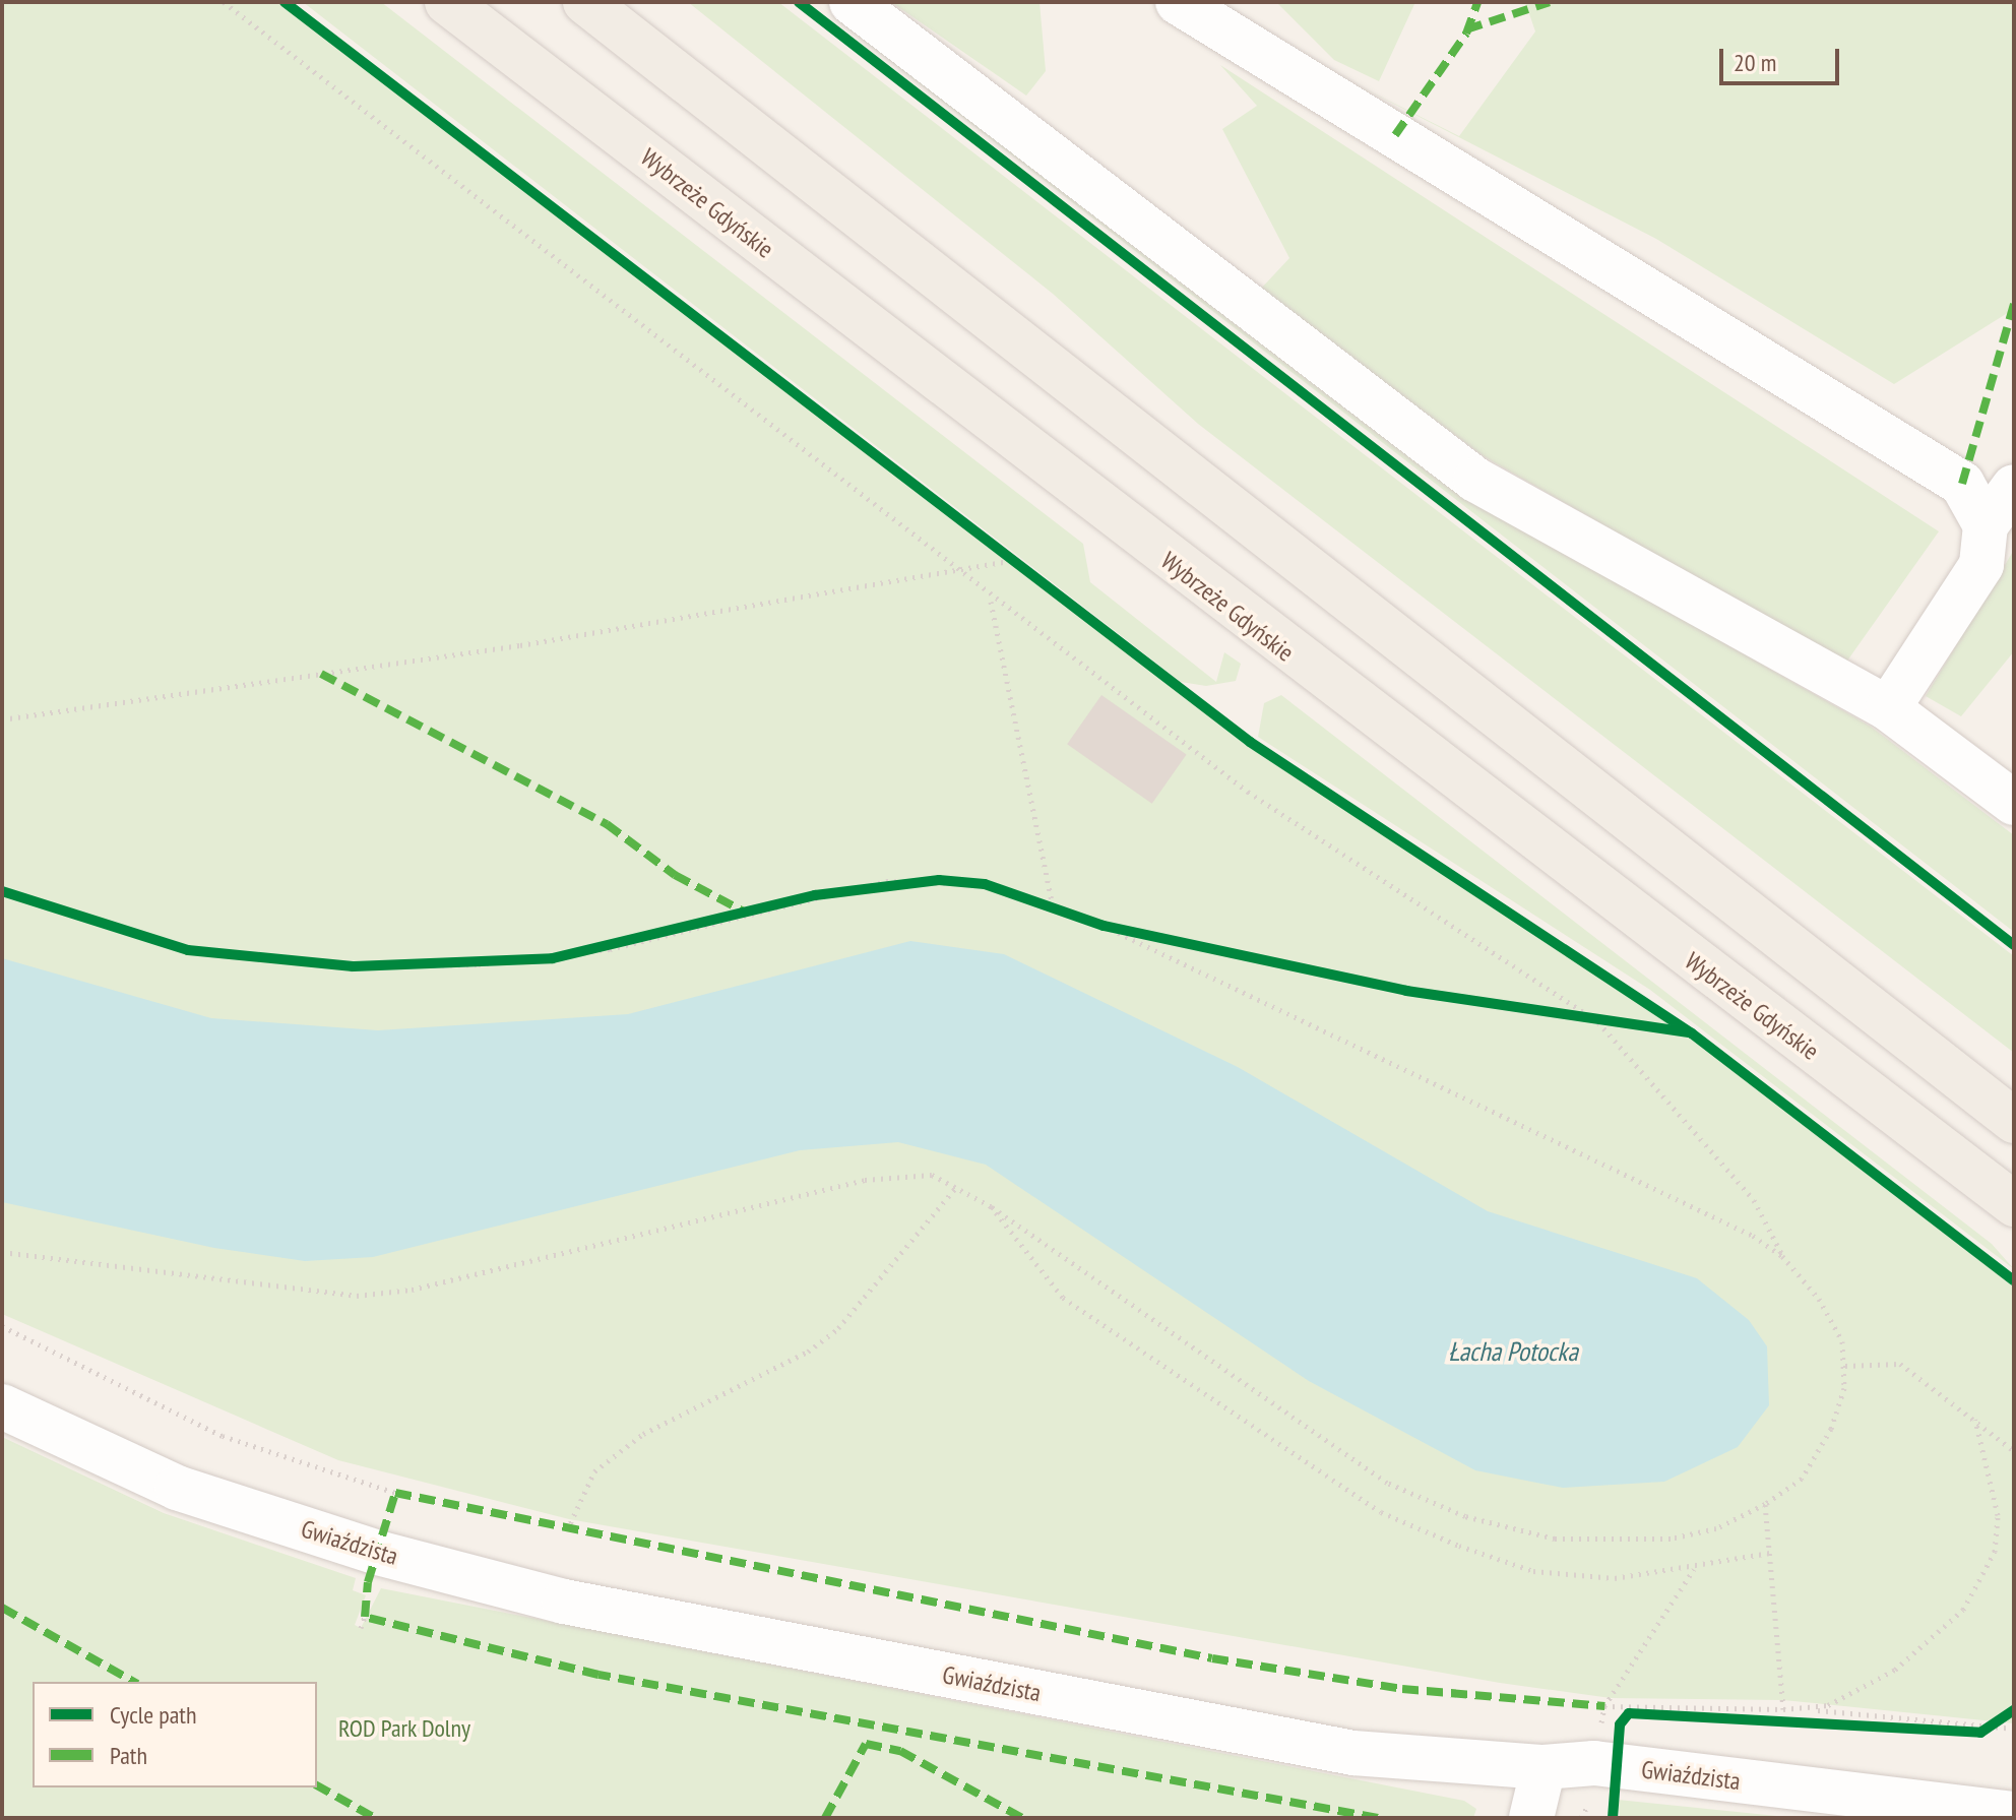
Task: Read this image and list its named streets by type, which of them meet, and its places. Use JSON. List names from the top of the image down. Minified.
{"streets":{"main road":["Wybrzeże Gdyńskie"],"street":["Gwiaździsta"]},"water":["Łacha Potocka"],"parks":["ROD Park Dolny"],"legend":["Cycle path","Path"],"scale_bar":"20 m"}
